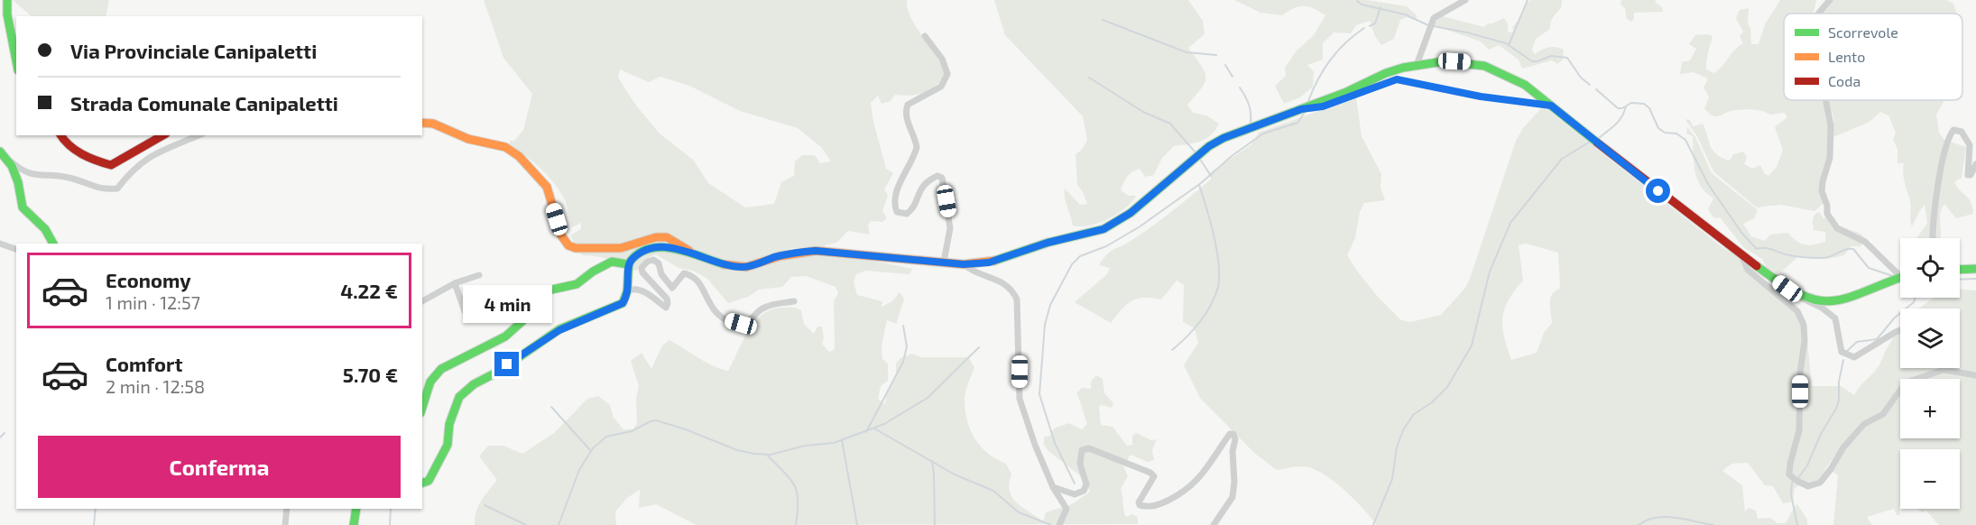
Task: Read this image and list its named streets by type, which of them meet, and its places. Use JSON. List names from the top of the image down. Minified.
{"legend":["Scorrevole","Lento","Coda"],"page":{"banner":["Via Provinciale Canipaletti","Strada Comunale Canipaletti"],"map_buttons":["+","−"],"list":[{"name":"Economy","note":"1 min · 12:57","value":"4.22 €"},{"name":"Comfort","note":"2 min · 12:58","value":"5.70 €"}],"bubble":"4 min","buttons":"Conferma"}}
